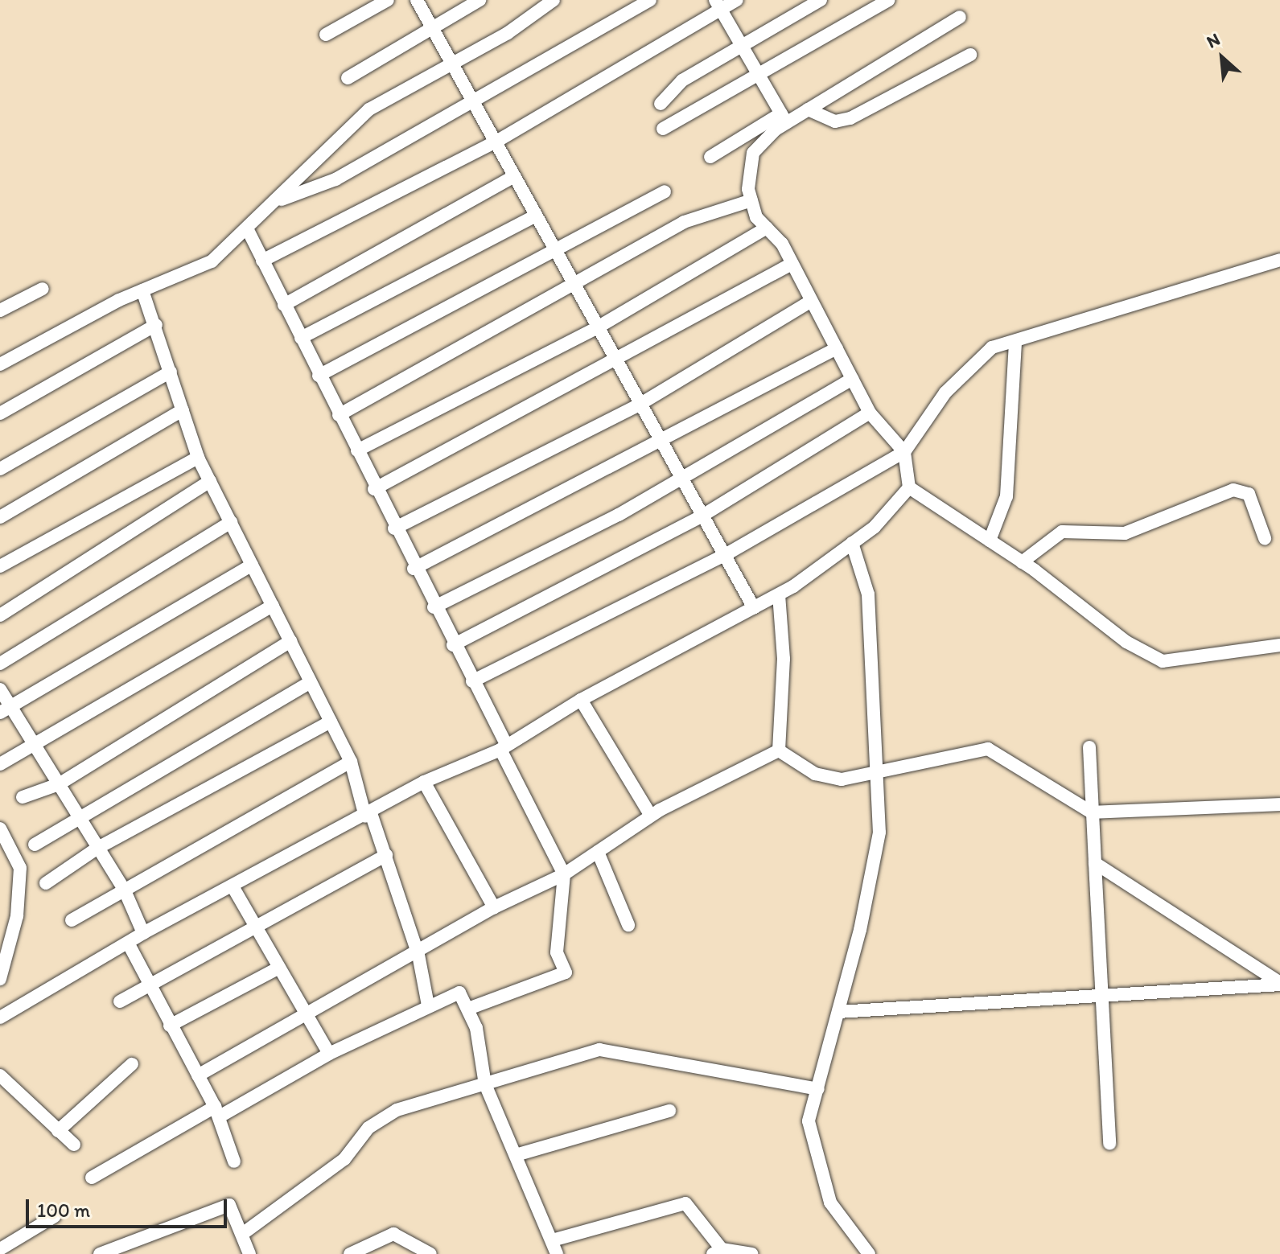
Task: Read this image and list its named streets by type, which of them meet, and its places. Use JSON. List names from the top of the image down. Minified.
{"scale_bar":"100 m","north":"top left"}
